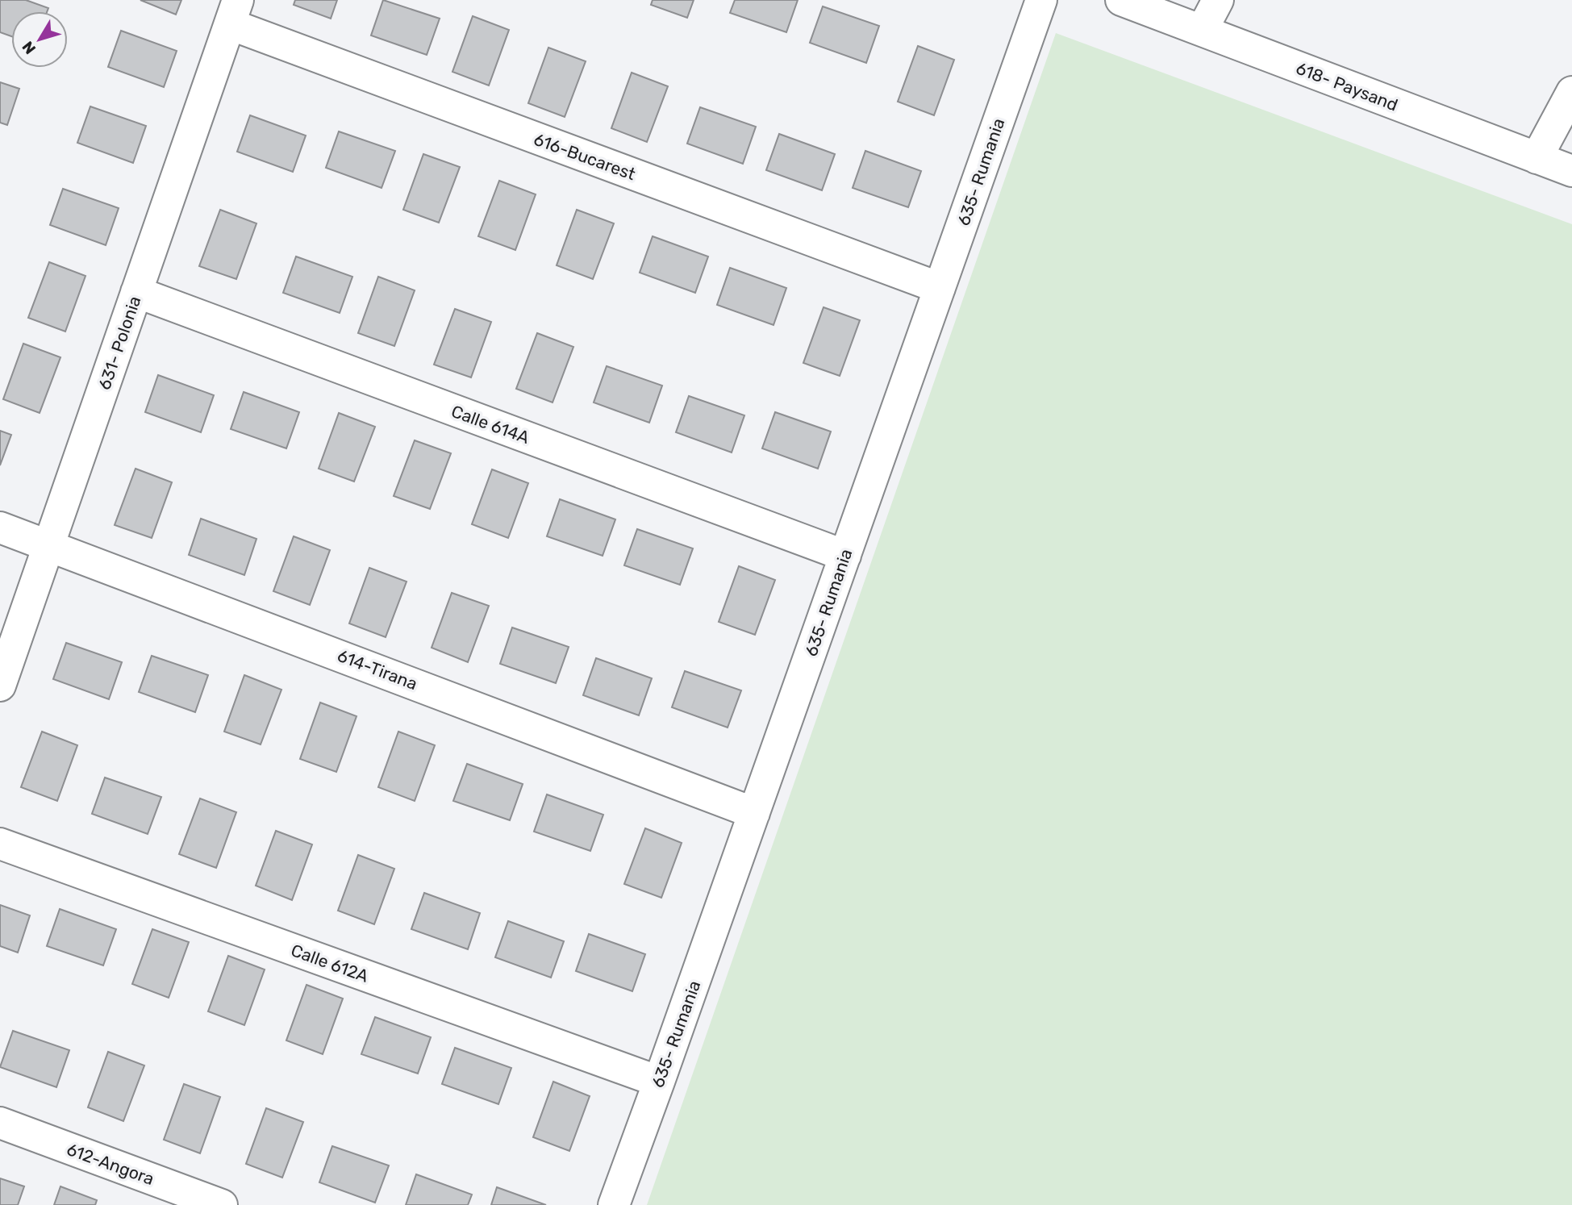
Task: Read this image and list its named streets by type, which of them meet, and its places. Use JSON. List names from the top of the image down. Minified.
{"streets":{"street":["618- Paysand","616-Bucarest","635- Rumania","631- Polonia","Calle 614A","614-Tirana","Calle 612A","612-Angora"]},"crossings":[["616-Bucarest","635- Rumania"],["616-Bucarest","631- Polonia"],["635- Rumania","Calle 614A"],["635- Rumania","614-Tirana"],["635- Rumania","Calle 612A"],["631- Polonia","Calle 614A"],["631- Polonia","614-Tirana"]],"north":"bottom left"}
